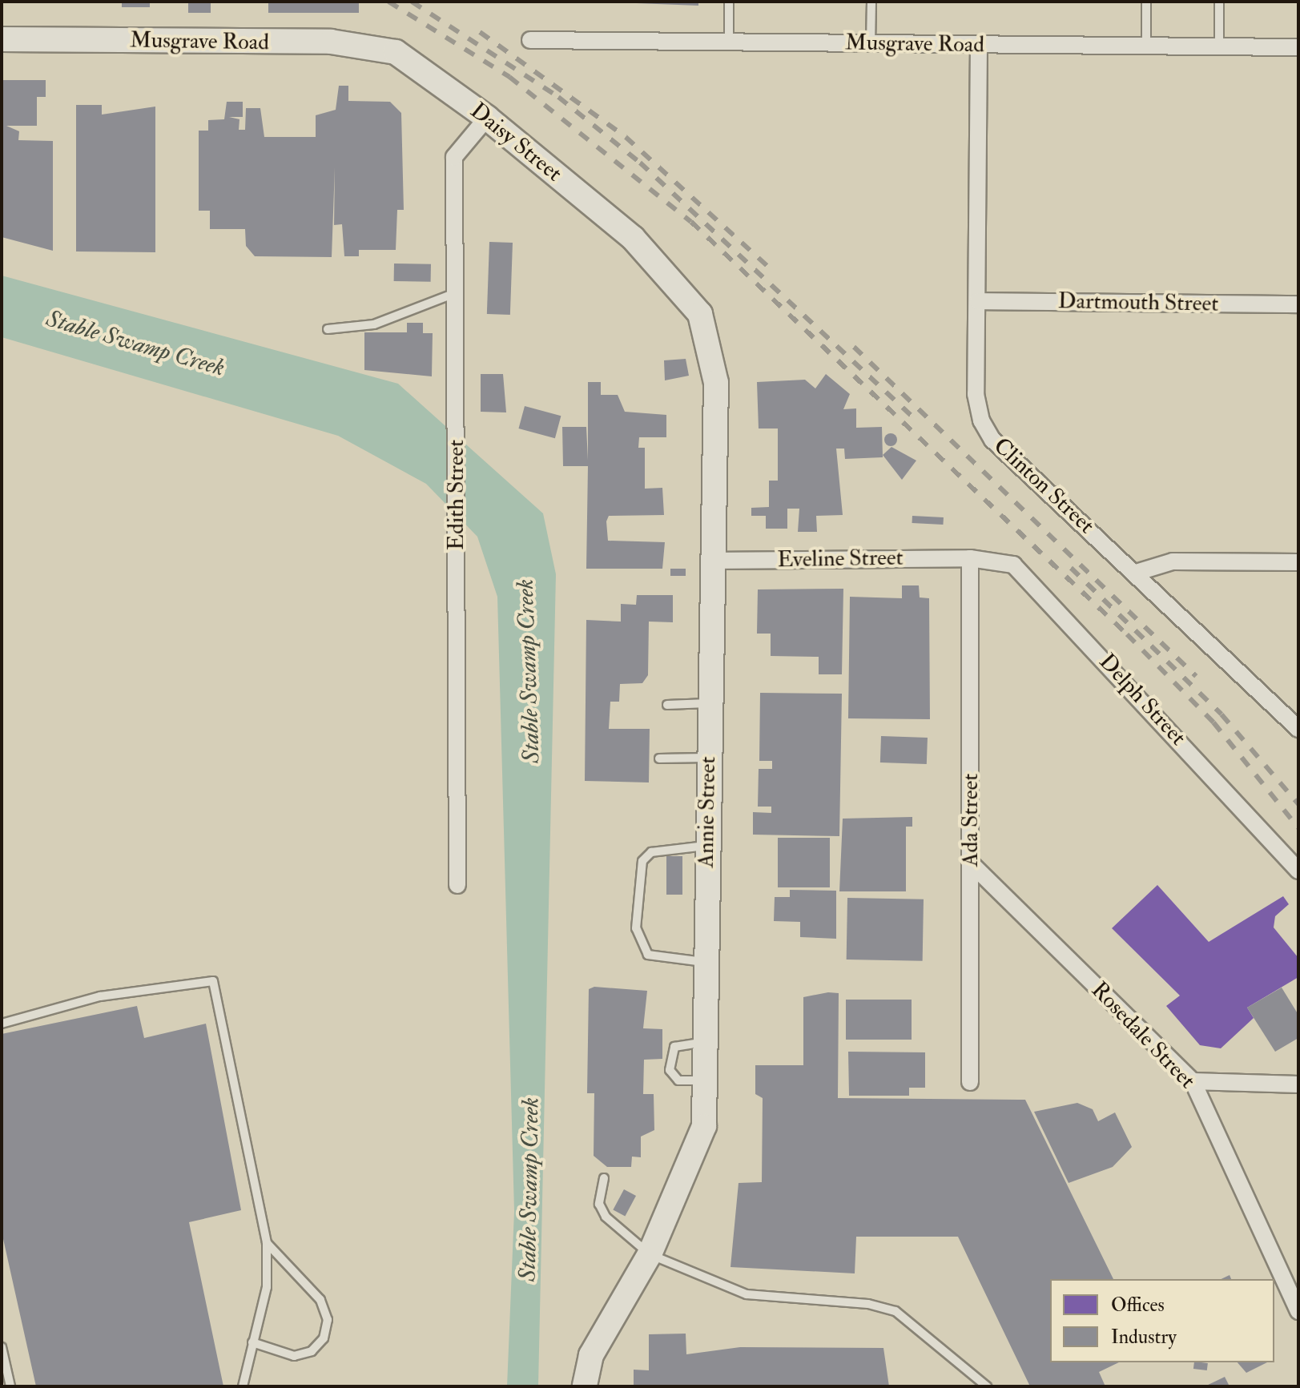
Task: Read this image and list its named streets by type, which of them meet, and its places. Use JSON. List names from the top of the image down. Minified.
{"streets":{"street":["Musgrave Road","Daisy Street","Dartmouth Street","Clinton Street","Edith Street","Eveline Street","Delph Street","Annie Street","Ada Street","Rosedale Street"]},"crossings":[["Musgrave Road","Daisy Street"],["Musgrave Road","Clinton Street"],["Daisy Street","Edith Street"],["Daisy Street","Annie Street"],["Dartmouth Street","Clinton Street"],["Eveline Street","Delph Street"],["Eveline Street","Annie Street"],["Eveline Street","Ada Street"],["Delph Street","Ada Street"],["Ada Street","Rosedale Street"]],"water":["Stable Swamp Creek"],"legend":["Offices","Industry"]}
